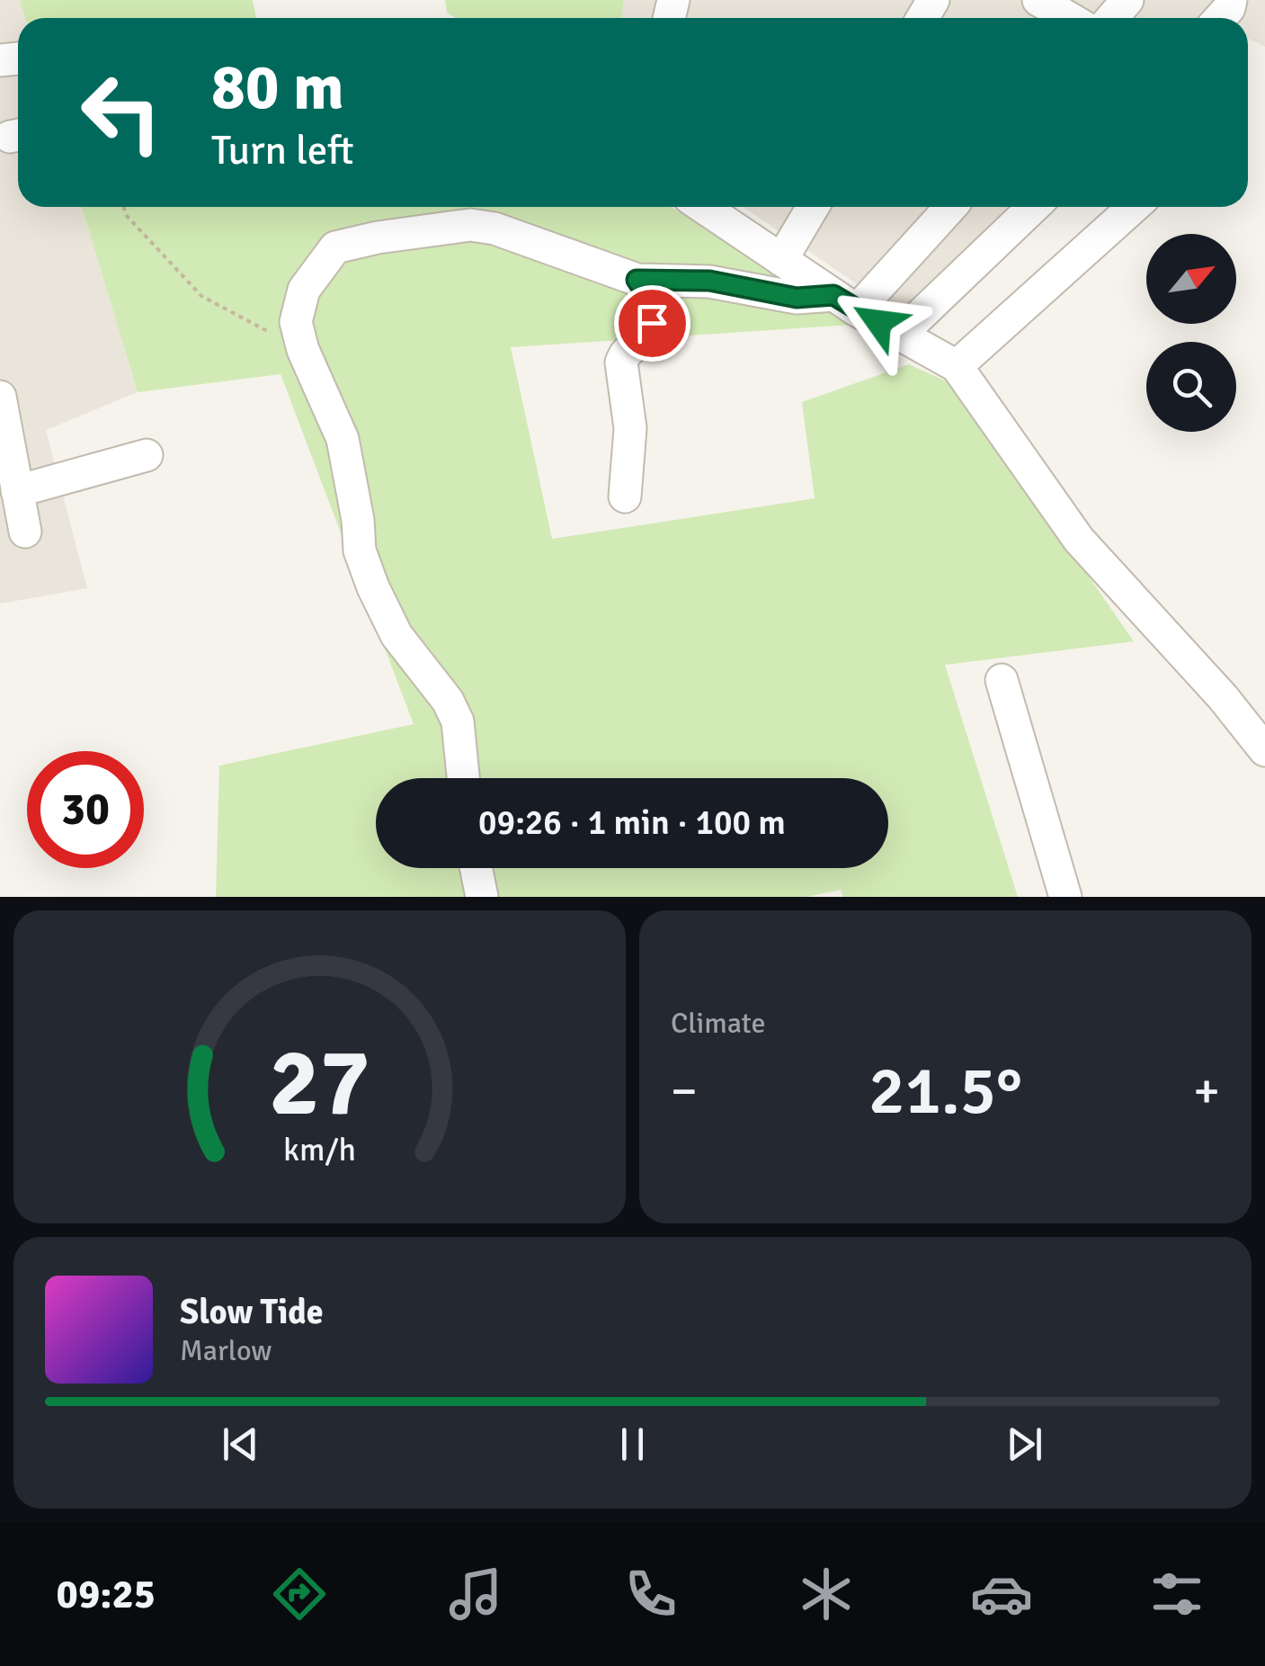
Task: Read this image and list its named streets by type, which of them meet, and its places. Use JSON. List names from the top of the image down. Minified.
{"north":"top right","page":{"turn":["80 m","Turn left"],"limit":"30","trip":"09:26 · 1 min · 100 m","tile":"Climate","heat":["−","21.5°","+"],"song":["Slow Tide","Marlow"],"tabs":"09:25","gauge":["27","km/h"]}}
